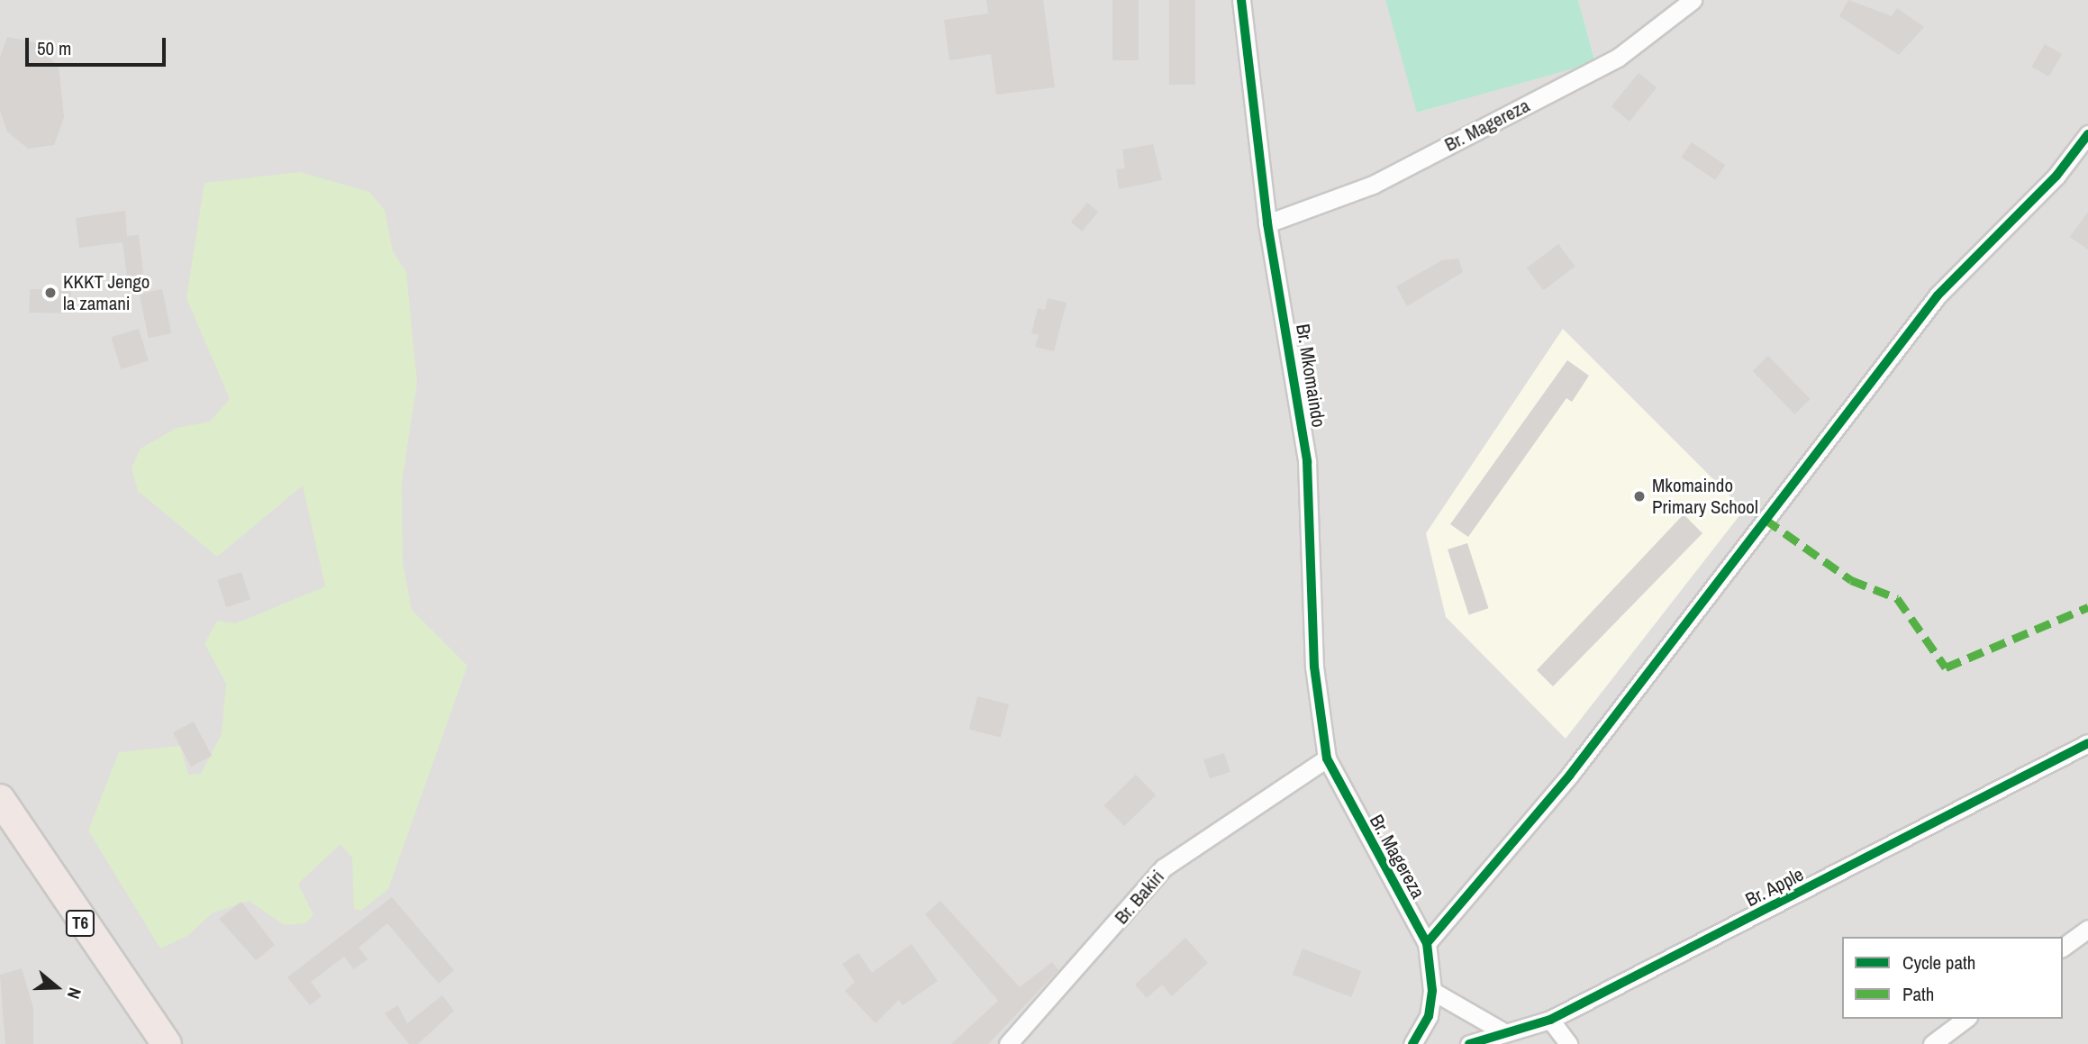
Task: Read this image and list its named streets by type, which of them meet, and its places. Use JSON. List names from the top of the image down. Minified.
{"streets":{"highway":["T6"],"street":["Br. Magereza","Br. Mkomaindo","Br. Apple","Br. Bakiri"]},"crossings":[["Br. Magereza","Br. Mkomaindo"],["Br. Magereza","Br. Bakiri"],["Br. Mkomaindo","Br. Bakiri"]],"places":["KKKT Jengo la zamani","Mkomaindo Primary School"],"legend":["Cycle path","Path"],"scale_bar":"50 m","north":"right"}
